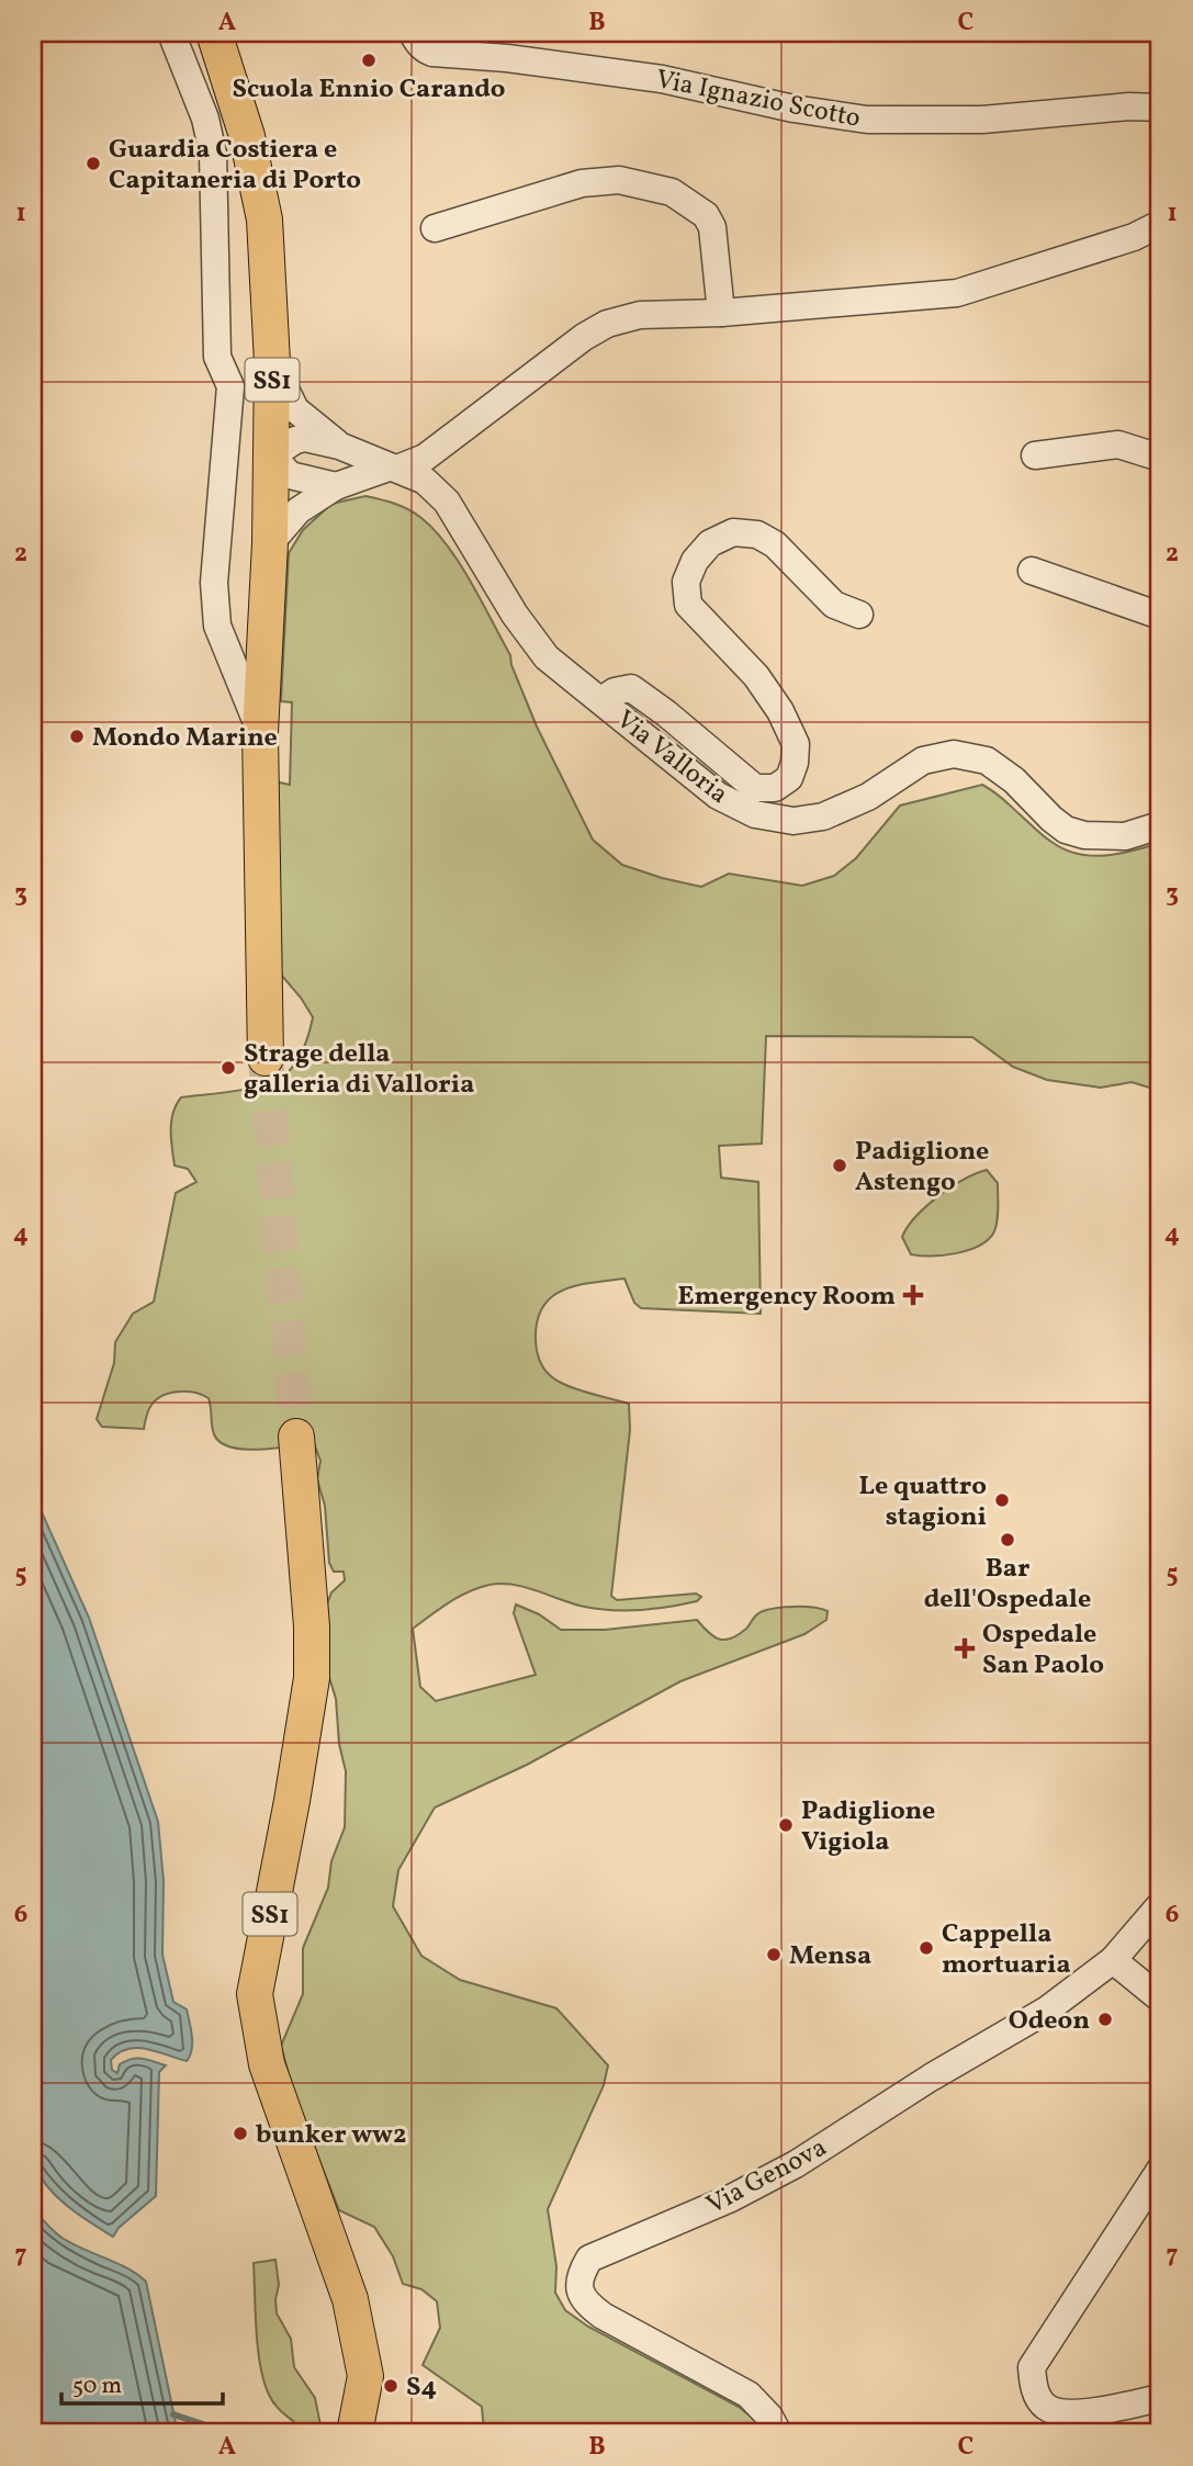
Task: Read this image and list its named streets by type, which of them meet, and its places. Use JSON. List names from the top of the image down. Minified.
{"streets":{"main road":["SS1"],"street":["Via Ignazio Scotto","Via Valloria","Via Genova"]},"places":{"other":["Scuola Ennio Carando","Guardia Costiera e Capitaneria di Porto","Mondo Marine","Strage della galleria di Valloria","Padiglione Astengo","Le quattro stagioni","Bar dell'Ospedale","Padiglione Vigiola","Cappella mortuaria","Mensa","Odeon","bunker ww2","S4"],"health":["Emergency Room","Ospedale San Paolo"]},"scale_bar":"50 m","grid":{"columns":["A","B","C"],"rows":["1","2","3","4","5","6","7"]}}
